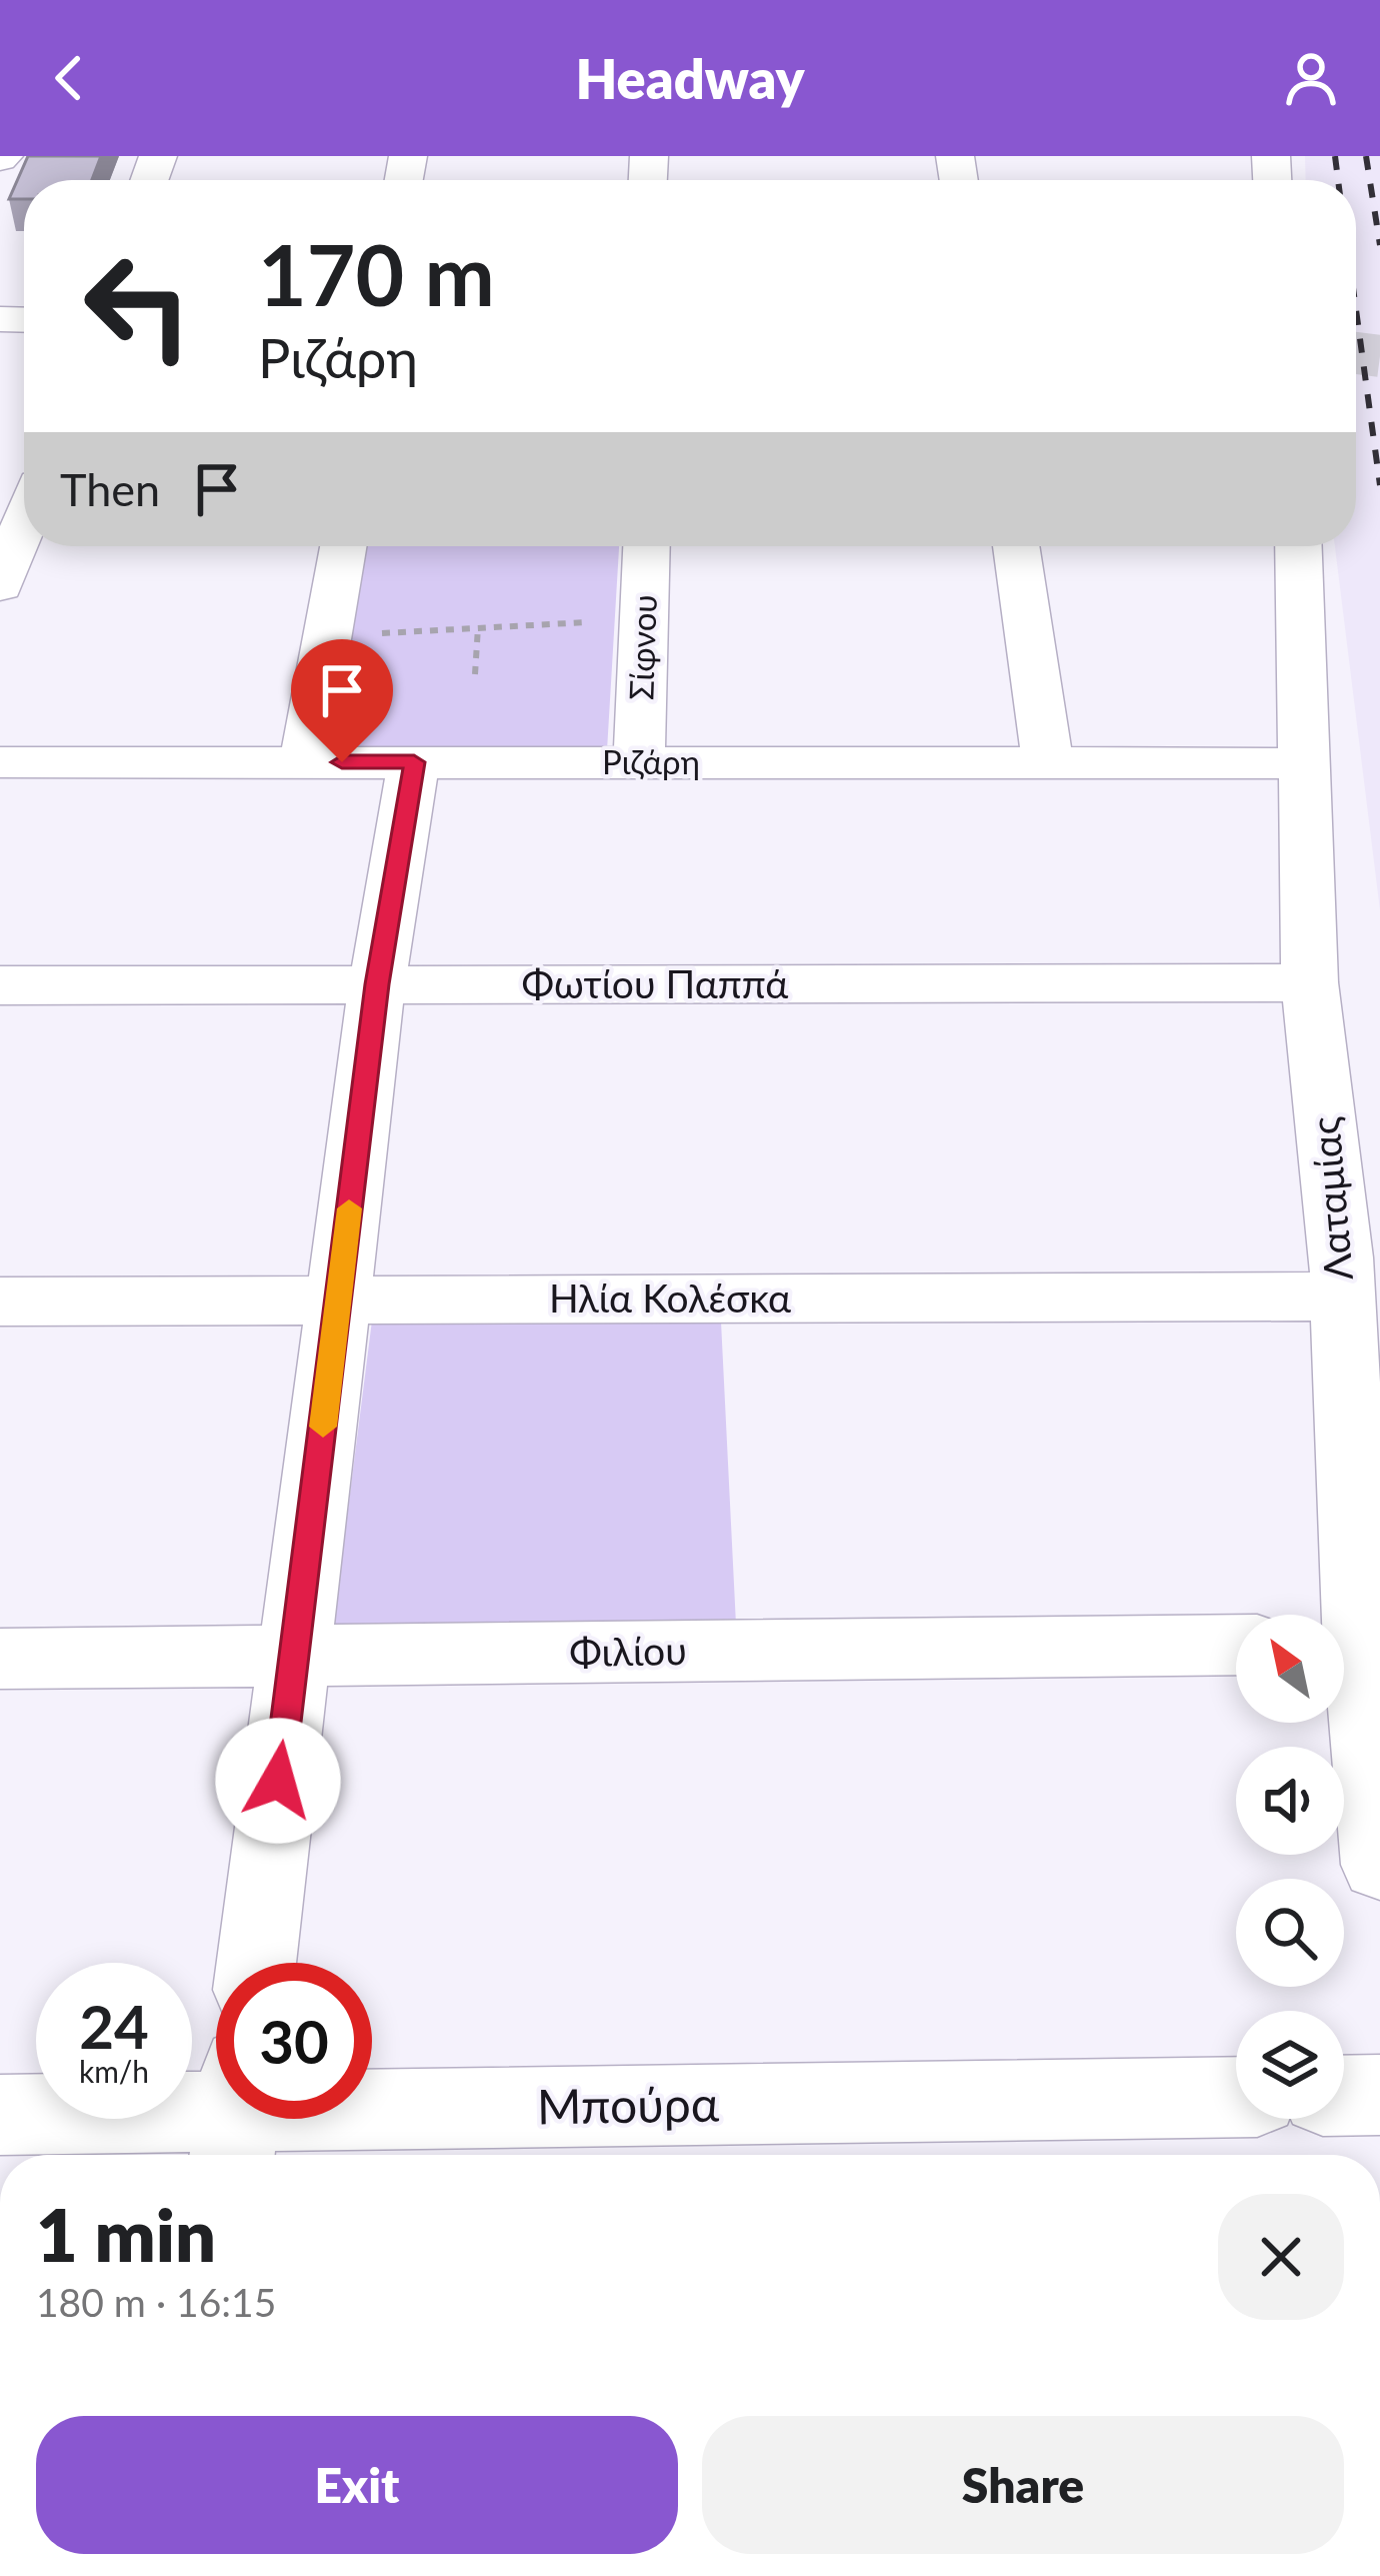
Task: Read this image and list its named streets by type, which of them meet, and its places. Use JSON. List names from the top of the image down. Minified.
{"streets":{"street":["Σίφνου","Ριζάρη","Φωτίου Παππά","Λαταμίας","Ηλία Κολέσκα","Φιλίου","Μπούρα"]},"crossings":[["Σίφνου","Ριζάρη"],["Ριζάρη","Λαταμίας"],["Φωτίου Παππά","Λαταμίας"],["Λαταμίας","Ηλία Κολέσκα"]],"north":"top left","page":{"header":"Headway","turn":["170 m","Ριζάρη"],"then":"Then","speed":"24 km/h","limit":"30","heading":["1 min","180 m · 16:15"],"buttons":["Exit","Share"]}}
